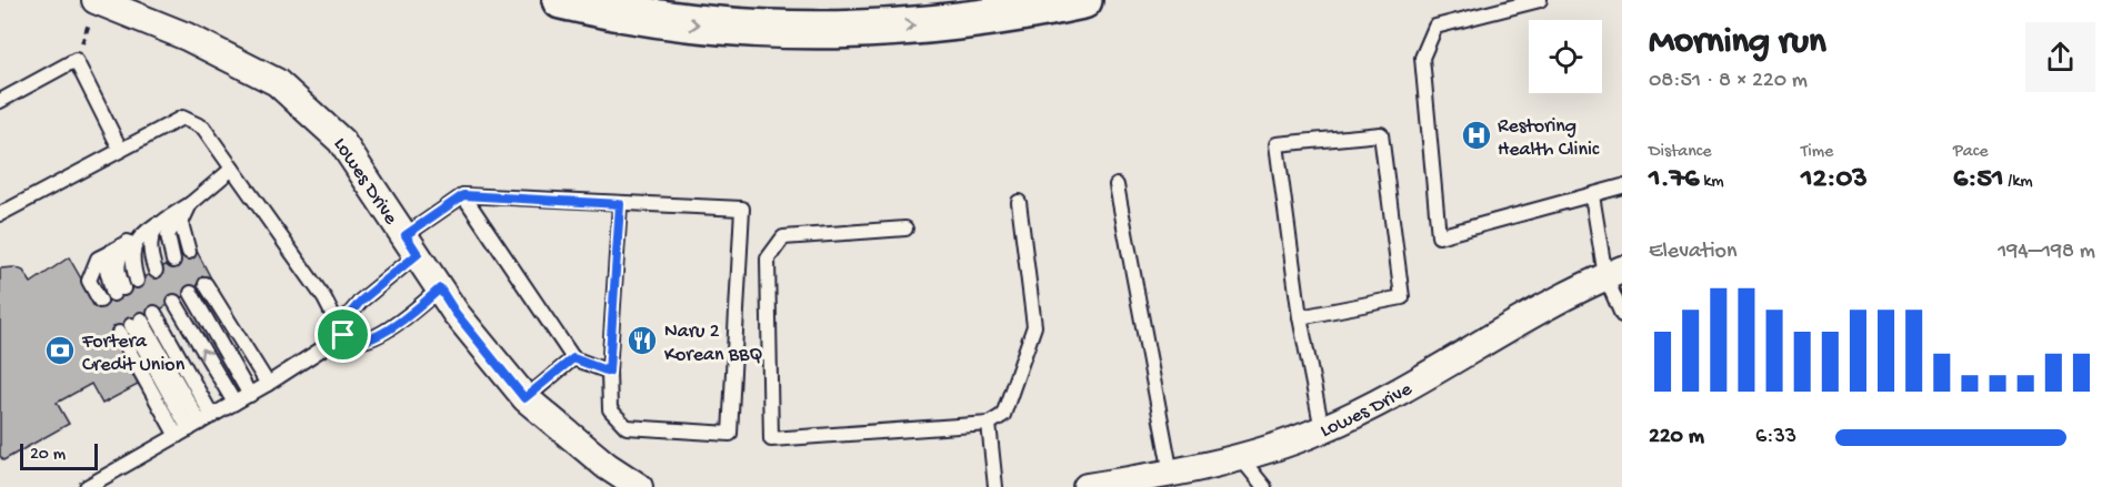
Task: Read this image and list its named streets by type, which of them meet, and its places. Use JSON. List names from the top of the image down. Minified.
{"streets":{"street":["Lowes Drive"]},"places":{"hospital":["Restoring Health Clinic"],"restaurant":["Naru 2 Korean BBQ"],"bank":["Fortera Credit Union"]},"scale_bar":"20 m","page":{"heading":["Morning run","08:51 · 8 × 220 m"],"stats":[["Distance","1.76 km"],["Time","12:03"],["Pace","6:51 /km"]],"chart":["Elevation","194–198 m"],"list":[{"name":"220 m","note":"6:33"}],"scale":"20 m"}}
